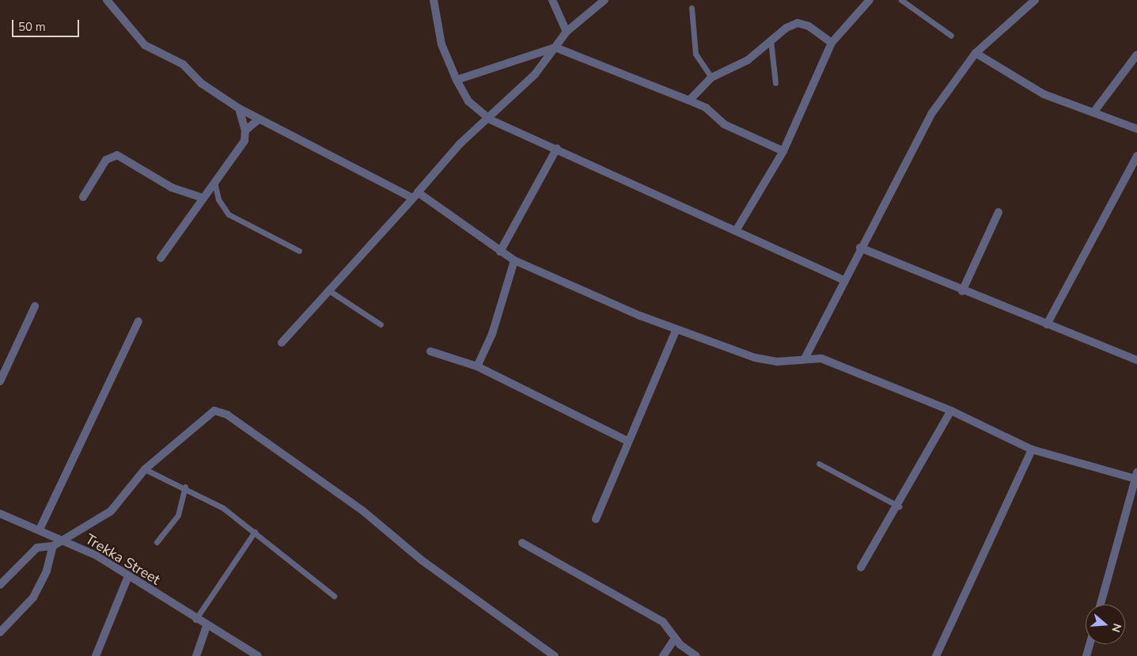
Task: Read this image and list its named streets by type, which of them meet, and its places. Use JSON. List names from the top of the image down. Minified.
{"streets":{"street":["Trekka Street"]},"scale_bar":"50 m","north":"right"}
